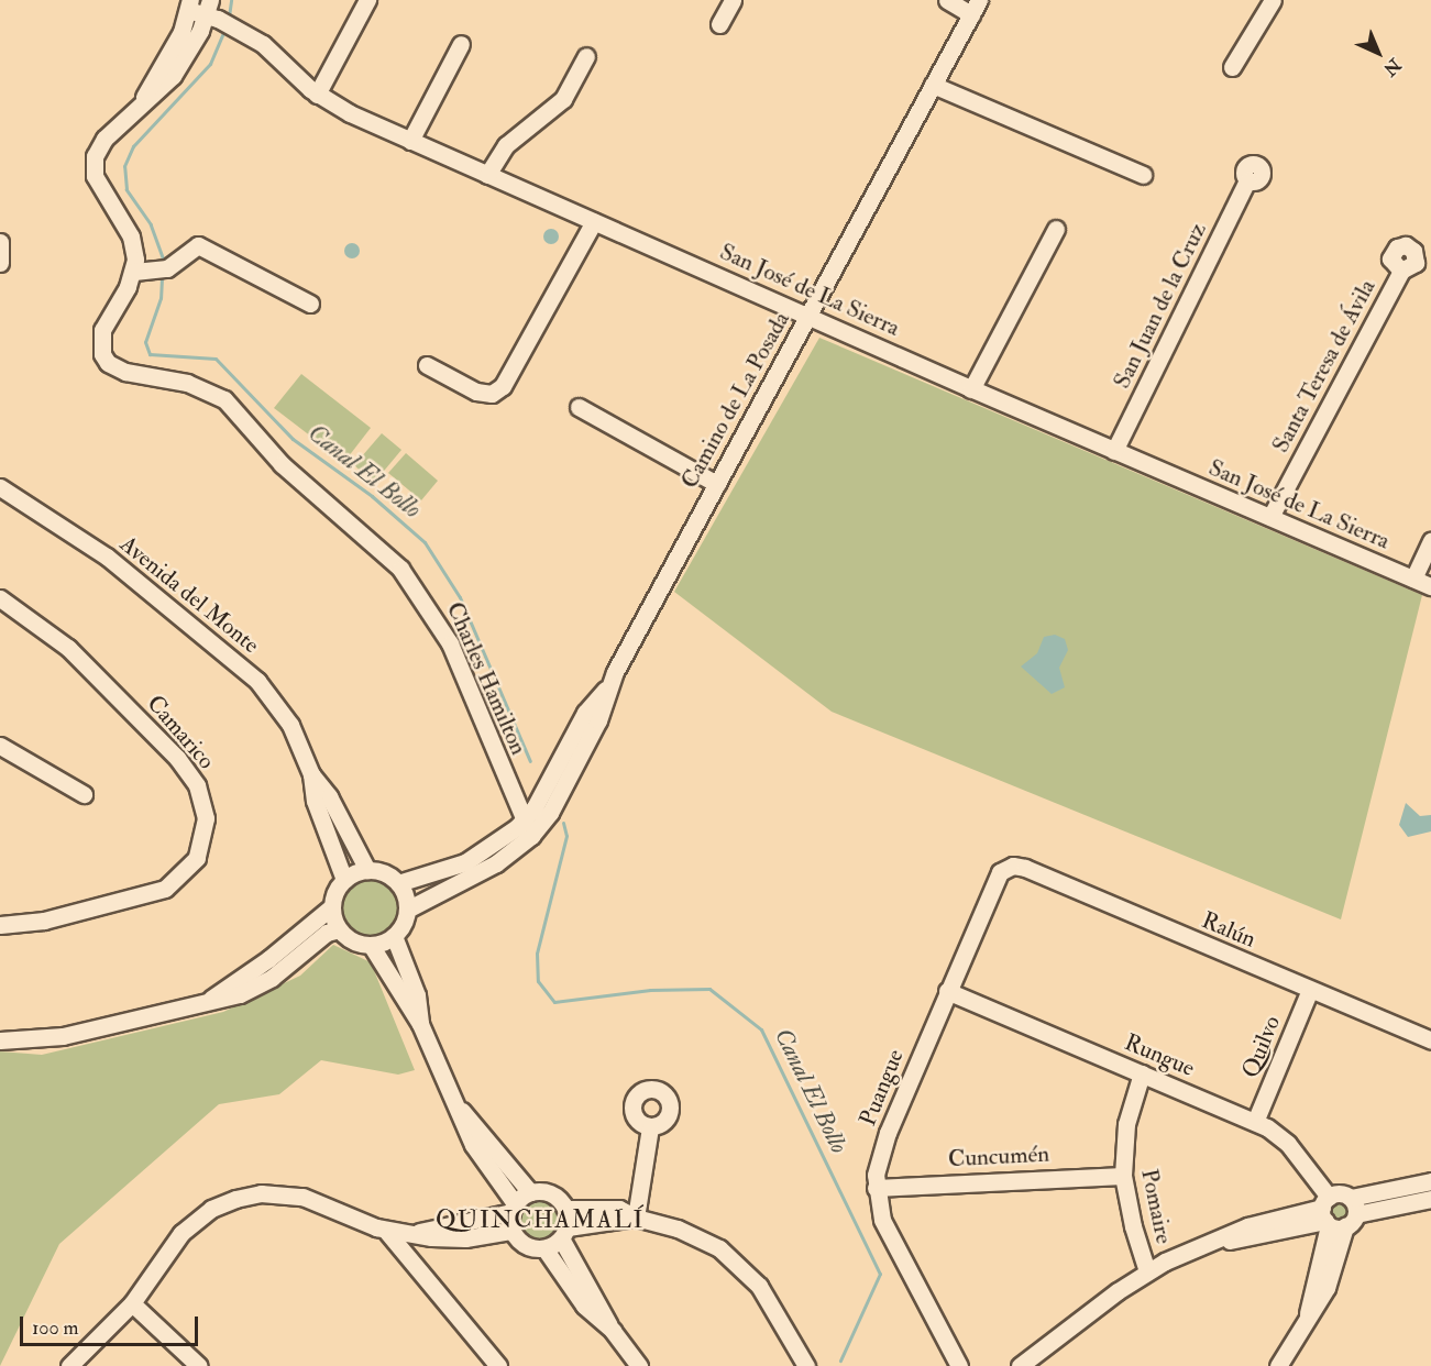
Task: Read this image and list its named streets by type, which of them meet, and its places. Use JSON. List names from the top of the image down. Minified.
{"streets":{"street":["San José de La Sierra","San Juan de la Cruz","Santa Teresa de Ávila","Camino de La Posada","Avenida del Monte","Charles Hamilton","Camarico","Ralún","Quilvo","Rungue","Puangue","Cuncumén","Pomaire"]},"crossings":[["San José de La Sierra","San Juan de la Cruz"],["San José de La Sierra","Santa Teresa de Ávila"],["San José de La Sierra","Camino de La Posada"],["Camino de La Posada","Avenida del Monte"],["Camino de La Posada","Charles Hamilton"],["Ralún","Quilvo"],["Ralún","Puangue"],["Quilvo","Rungue"],["Rungue","Puangue"],["Rungue","Pomaire"],["Puangue","Cuncumén"],["Cuncumén","Pomaire"]],"districts":["QUINCHAMALÍ"],"water":["Canal El Bollo"],"scale_bar":"100 m","north":"bottom right"}
